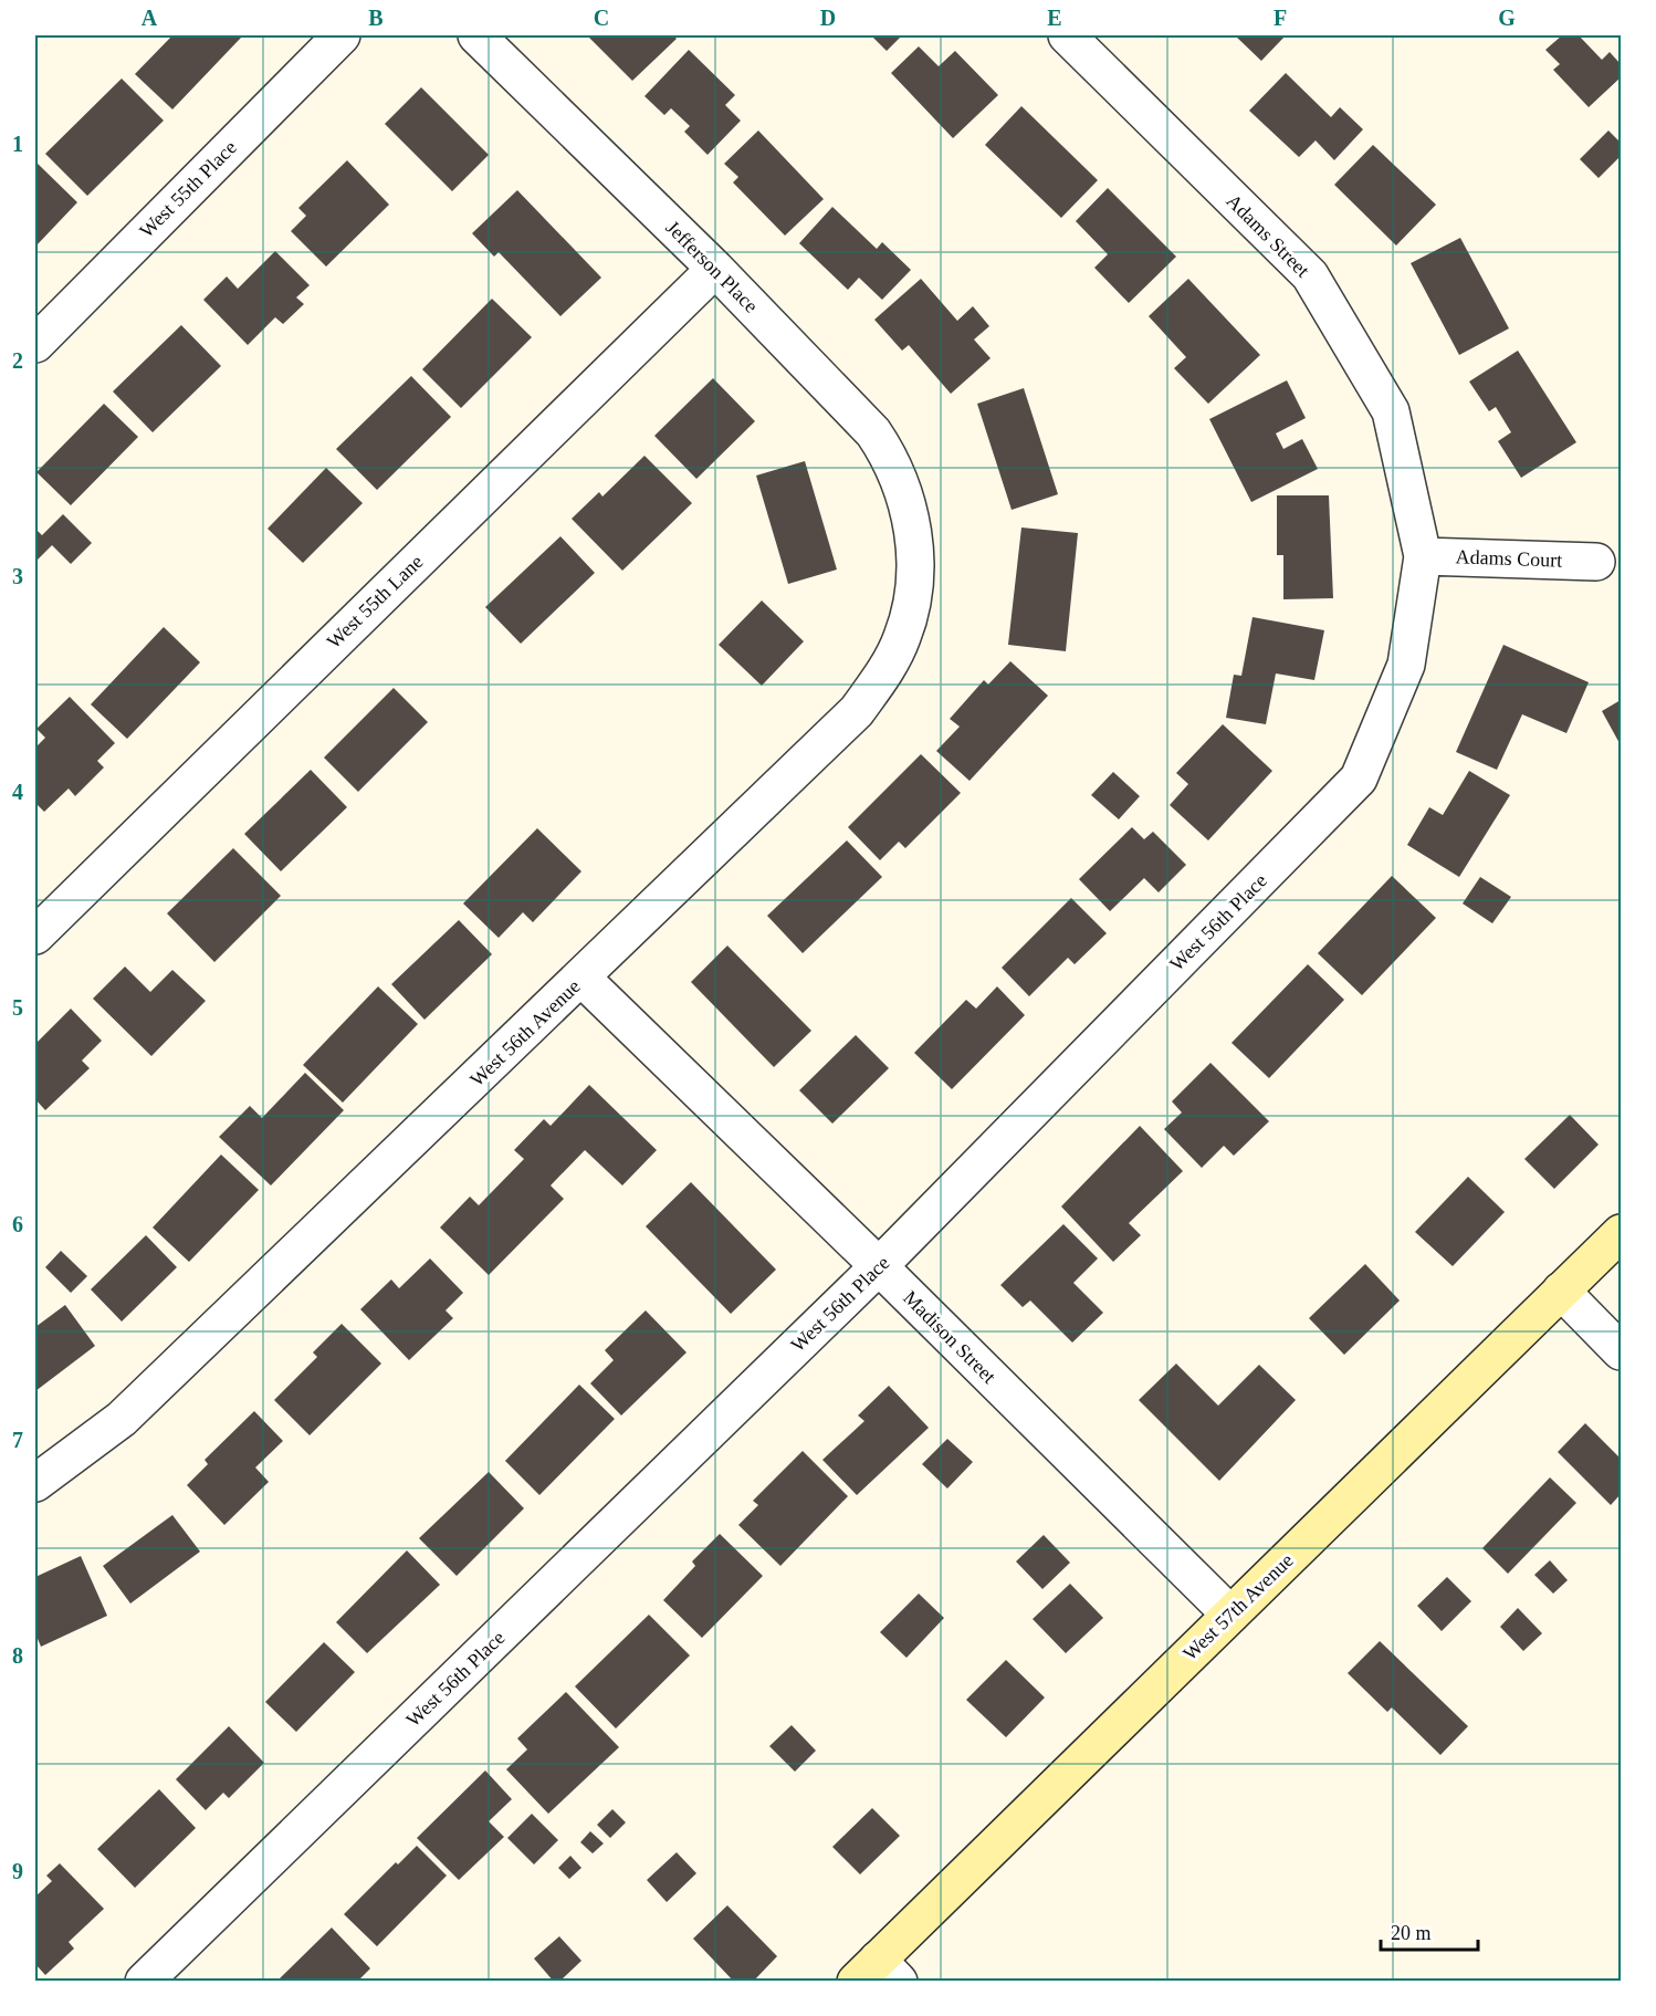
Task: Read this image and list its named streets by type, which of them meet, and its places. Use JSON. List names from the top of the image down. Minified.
{"streets":{"street":["West 55th Place","Adams Street","Jefferson Place","Adams Court","West 55th Lane","West 56th Place","West 56th Avenue","Madison Street","West 57th Avenue"]},"crossings":[["Adams Street","Adams Court"],["Adams Street","West 56th Place"],["Jefferson Place","West 55th Lane"],["Jefferson Place","West 56th Avenue"],["Adams Court","West 56th Place"],["West 56th Place","Madison Street"],["West 56th Avenue","Madison Street"],["Madison Street","West 57th Avenue"]],"scale_bar":"20 m","grid":{"columns":["A","B","C","D","E","F","G"],"rows":["1","2","3","4","5","6","7","8","9"]}}
